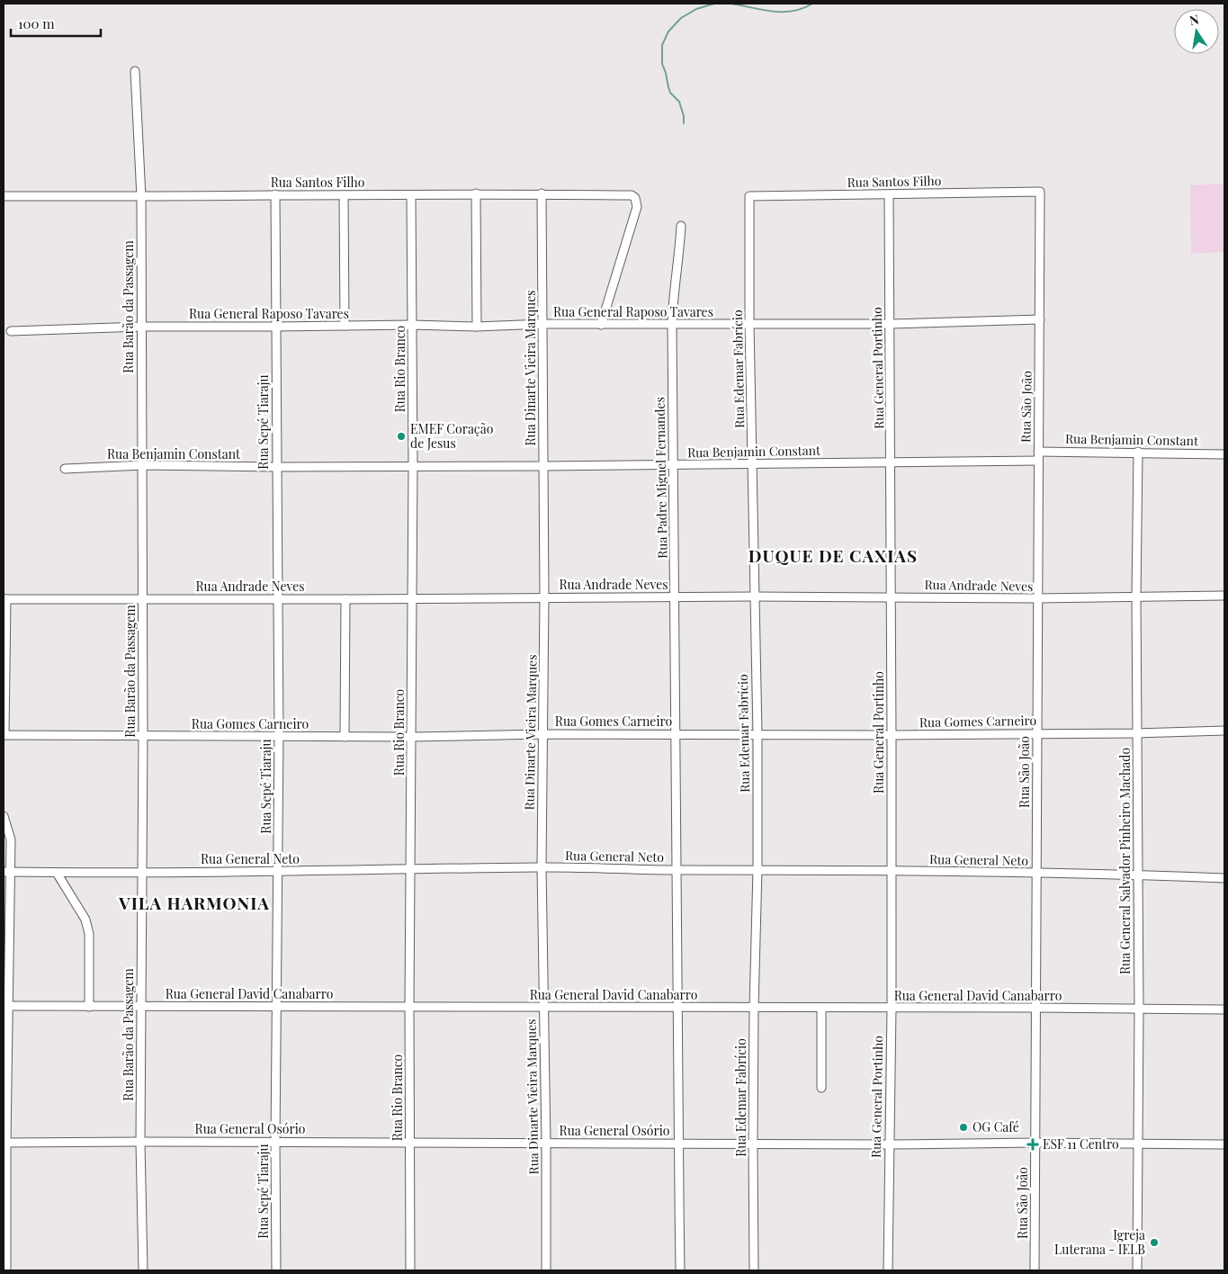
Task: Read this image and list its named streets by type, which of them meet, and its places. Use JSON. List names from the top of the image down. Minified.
{"streets":{"street":["Rua Santos Filho","Rua Barão da Passagem","Rua General Raposo Tavares","Rua Dinarte Vieira Marques","Rua General Portinho","Rua Rio Branco","Rua Edemar Fabrício","Rua São João","Rua Sepé Tiaraju","Rua Benjamin Constant","Rua Padre Miguel Fernandes","Rua Andrade Neves","Rua Gomes Carneiro","Rua General Neto","Rua General Salvador Pinheiro Machado","Rua General David Canabarro","Rua General Osório"]},"crossings":[["Rua Santos Filho","Rua Barão da Passagem"],["Rua Santos Filho","Rua General Raposo Tavares"],["Rua Santos Filho","Rua Dinarte Vieira Marques"],["Rua Santos Filho","Rua General Portinho"],["Rua Santos Filho","Rua Rio Branco"],["Rua Santos Filho","Rua Edemar Fabrício"],["Rua Santos Filho","Rua São João"],["Rua Santos Filho","Rua Sepé Tiaraju"],["Rua Barão da Passagem","Rua General Raposo Tavares"],["Rua Barão da Passagem","Rua Benjamin Constant"],["Rua Barão da Passagem","Rua Andrade Neves"],["Rua Barão da Passagem","Rua Gomes Carneiro"],["Rua Barão da Passagem","Rua General Neto"],["Rua Barão da Passagem","Rua General David Canabarro"],["Rua Barão da Passagem","Rua General Osório"],["Rua General Raposo Tavares","Rua Dinarte Vieira Marques"],["Rua General Raposo Tavares","Rua General Portinho"],["Rua General Raposo Tavares","Rua Rio Branco"],["Rua General Raposo Tavares","Rua Edemar Fabrício"],["Rua General Raposo Tavares","Rua São João"],["Rua General Raposo Tavares","Rua Sepé Tiaraju"],["Rua General Raposo Tavares","Rua Padre Miguel Fernandes"],["Rua Dinarte Vieira Marques","Rua Benjamin Constant"],["Rua Dinarte Vieira Marques","Rua Andrade Neves"],["Rua Dinarte Vieira Marques","Rua Gomes Carneiro"],["Rua Dinarte Vieira Marques","Rua General Neto"],["Rua Dinarte Vieira Marques","Rua General David Canabarro"],["Rua Dinarte Vieira Marques","Rua General Osório"],["Rua General Portinho","Rua Benjamin Constant"],["Rua General Portinho","Rua Andrade Neves"],["Rua General Portinho","Rua Gomes Carneiro"],["Rua General Portinho","Rua General Neto"],["Rua General Portinho","Rua General David Canabarro"],["Rua General Portinho","Rua General Osório"],["Rua Rio Branco","Rua Benjamin Constant"],["Rua Rio Branco","Rua Andrade Neves"],["Rua Rio Branco","Rua Gomes Carneiro"],["Rua Rio Branco","Rua General Neto"],["Rua Rio Branco","Rua General David Canabarro"],["Rua Rio Branco","Rua General Osório"],["Rua Edemar Fabrício","Rua Benjamin Constant"],["Rua Edemar Fabrício","Rua Andrade Neves"],["Rua Edemar Fabrício","Rua Gomes Carneiro"],["Rua Edemar Fabrício","Rua General Neto"],["Rua Edemar Fabrício","Rua General David Canabarro"],["Rua Edemar Fabrício","Rua General Osório"],["Rua São João","Rua Benjamin Constant"],["Rua São João","Rua Andrade Neves"],["Rua São João","Rua Gomes Carneiro"],["Rua São João","Rua General Neto"],["Rua São João","Rua General David Canabarro"],["Rua São João","Rua General Osório"],["Rua Sepé Tiaraju","Rua Benjamin Constant"],["Rua Sepé Tiaraju","Rua Andrade Neves"],["Rua Sepé Tiaraju","Rua Gomes Carneiro"],["Rua Sepé Tiaraju","Rua General Neto"],["Rua Sepé Tiaraju","Rua General David Canabarro"],["Rua Sepé Tiaraju","Rua General Osório"],["Rua Benjamin Constant","Rua Padre Miguel Fernandes"],["Rua Benjamin Constant","Rua General Salvador Pinheiro Machado"],["Rua Padre Miguel Fernandes","Rua Andrade Neves"],["Rua Padre Miguel Fernandes","Rua Gomes Carneiro"],["Rua Padre Miguel Fernandes","Rua General Neto"],["Rua Padre Miguel Fernandes","Rua General David Canabarro"],["Rua Padre Miguel Fernandes","Rua General Osório"],["Rua Andrade Neves","Rua General Salvador Pinheiro Machado"],["Rua Gomes Carneiro","Rua General Salvador Pinheiro Machado"],["Rua General Neto","Rua General Salvador Pinheiro Machado"],["Rua General Salvador Pinheiro Machado","Rua General David Canabarro"],["Rua General Salvador Pinheiro Machado","Rua General Osório"]],"districts":["DUQUE DE CAXIAS","VILA HARMONIA"],"places":{"other":["EMEF Coração de Jesus","OG Café","Igreja Luterana - IELB"],"health":["ESF 11 Centro"]},"scale_bar":"100 m","north":"top"}
